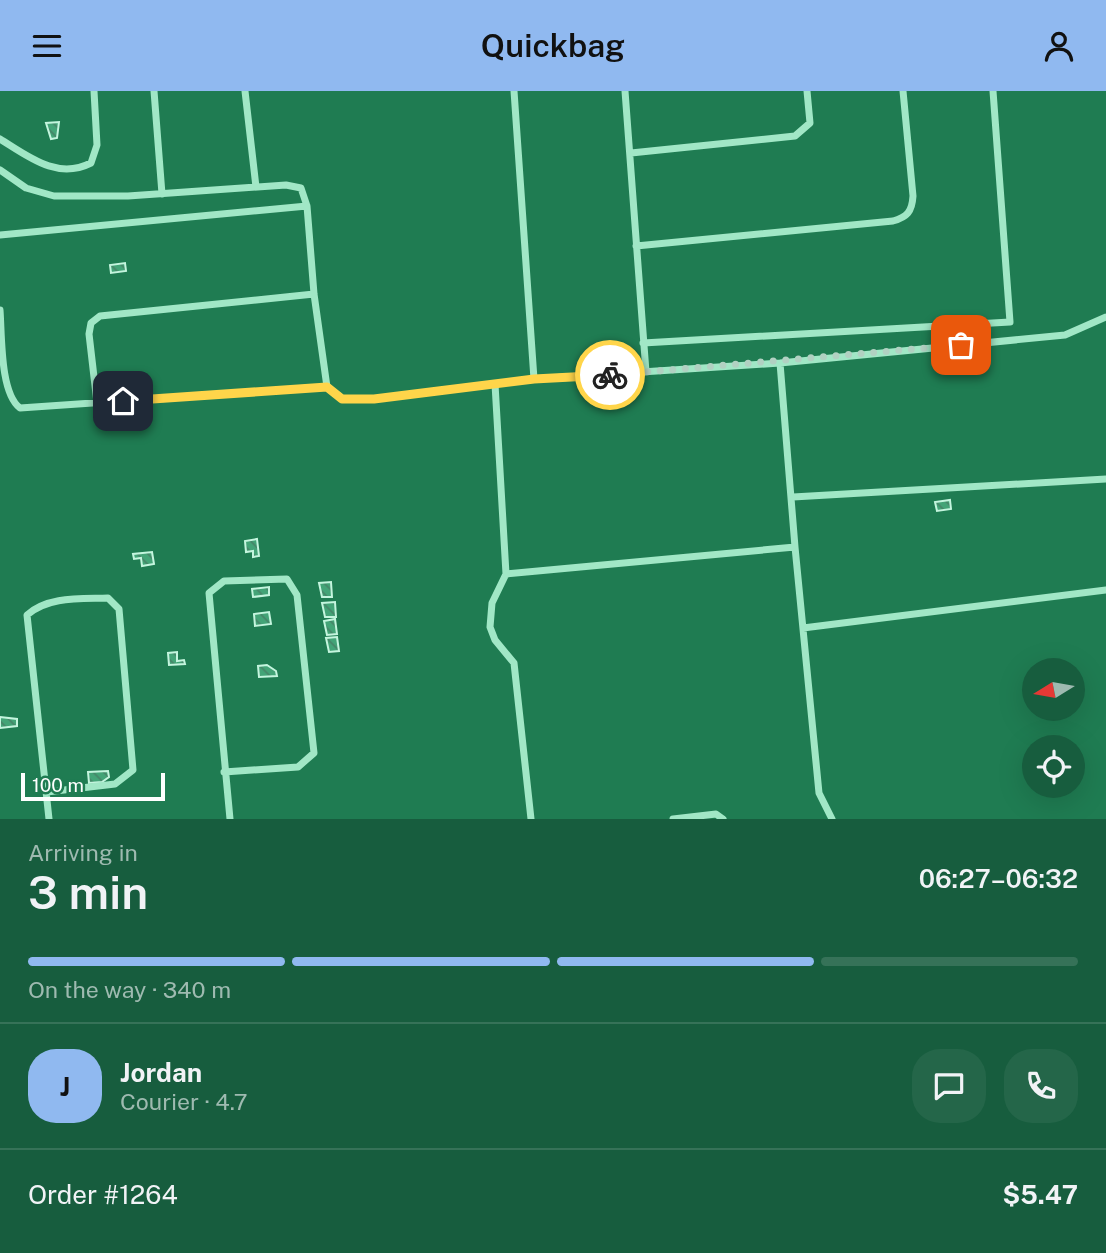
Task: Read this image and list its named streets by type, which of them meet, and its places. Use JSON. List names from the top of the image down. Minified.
{"scale_bar":"100 m","north":"left","page":{"header":"Quickbag","scale":"100 m","heading":["3 min","Arriving in","06:27–06:32"],"panel":["Jordan","Courier · 4.7","Order #1264","$5.47"],"bar":"On the way · 340 m","round":"J"}}
